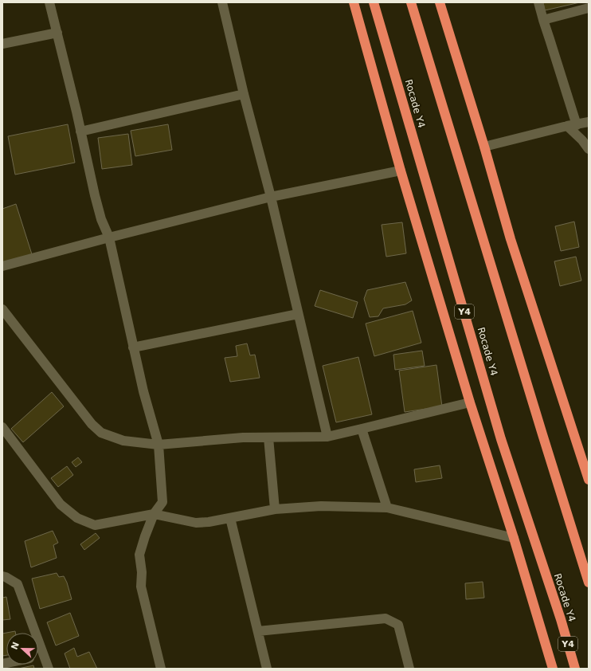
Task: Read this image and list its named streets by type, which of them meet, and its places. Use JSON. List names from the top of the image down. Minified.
{"streets":{"highway":["Rocade Y4","Y4"]},"north":"left"}
